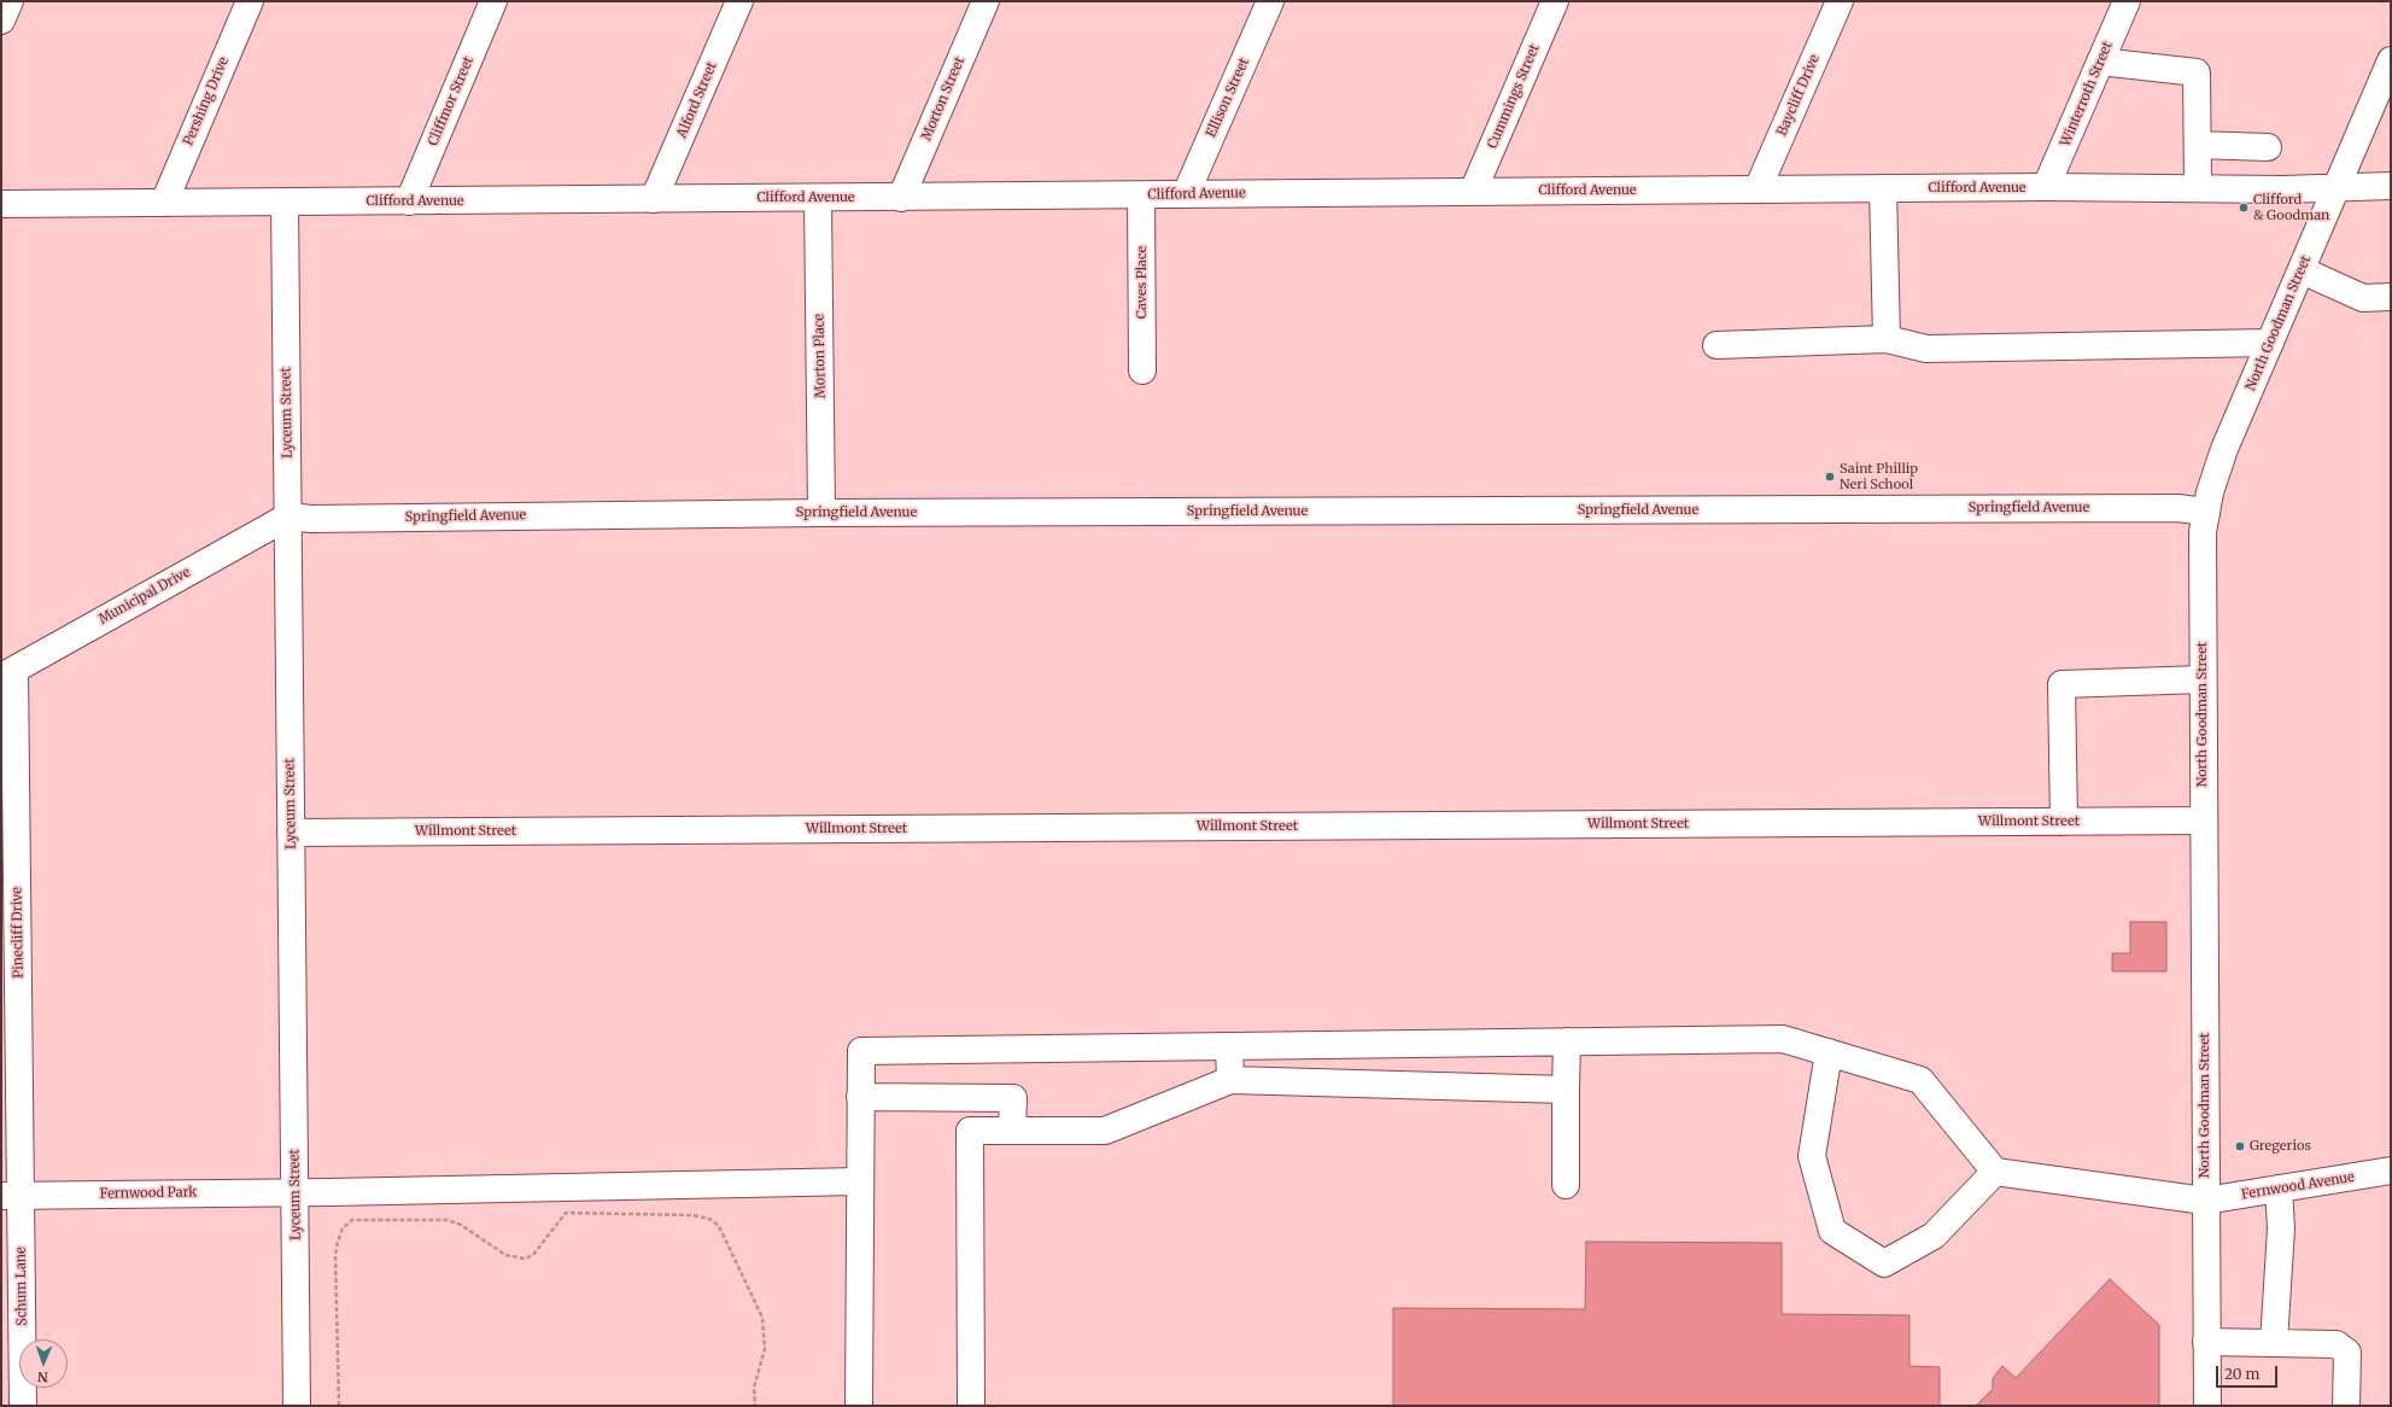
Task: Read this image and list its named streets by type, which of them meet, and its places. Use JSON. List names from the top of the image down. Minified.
{"streets":{"street":["Winterroth Street","Baycliff Drive","Cummings Street","Ellison Street","Morton Street","Alford Street","Pershing Drive","Cliffmor Street","Clifford Avenue","Caves Place","North Goodman Street","Morton Place","Lyceum Street","Springfield Avenue","Municipal Drive","Willmont Street","Pinecliff Drive","Fernwood Avenue","Fernwood Park","Schum Lane"]},"crossings":[["Winterroth Street","Clifford Avenue"],["Baycliff Drive","Clifford Avenue"],["Cummings Street","Clifford Avenue"],["Ellison Street","Clifford Avenue"],["Morton Street","Clifford Avenue"],["Alford Street","Clifford Avenue"],["Pershing Drive","Clifford Avenue"],["Cliffmor Street","Clifford Avenue"],["Clifford Avenue","Caves Place"],["Clifford Avenue","North Goodman Street"],["Clifford Avenue","Morton Place"],["Clifford Avenue","Lyceum Street"],["North Goodman Street","Springfield Avenue"],["North Goodman Street","Willmont Street"],["North Goodman Street","Fernwood Avenue"],["Morton Place","Springfield Avenue"],["Lyceum Street","Springfield Avenue"],["Lyceum Street","Municipal Drive"],["Lyceum Street","Willmont Street"],["Lyceum Street","Fernwood Park"],["Springfield Avenue","Municipal Drive"],["Municipal Drive","Pinecliff Drive"],["Pinecliff Drive","Fernwood Park"],["Pinecliff Drive","Schum Lane"],["Fernwood Park","Schum Lane"]],"places":["Clifford & Goodman","Saint Phillip Neri School","Gregerios"],"scale_bar":"20 m","north":"bottom"}
